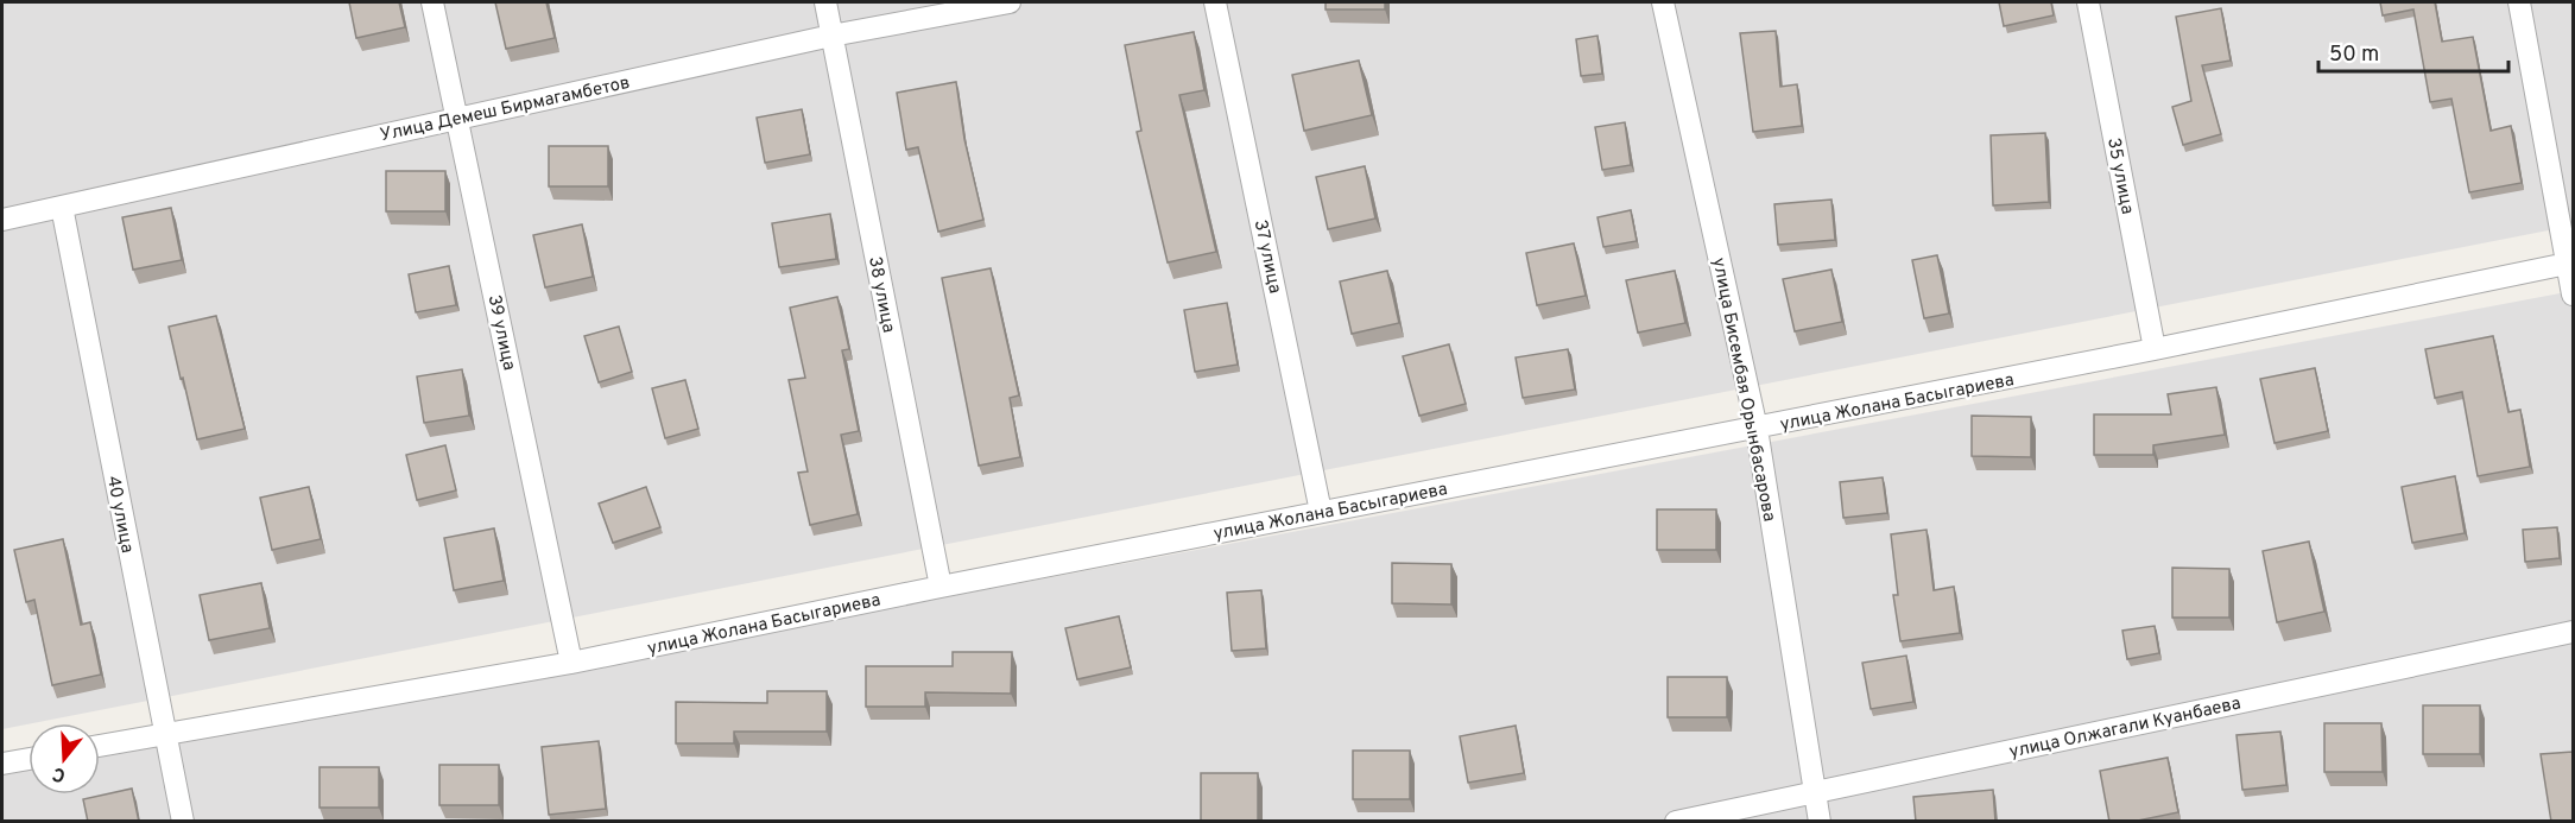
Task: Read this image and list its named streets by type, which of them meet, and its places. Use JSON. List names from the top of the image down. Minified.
{"streets":{"street":["Улица Демеш Бирмагамбетов","35 улица","37 улица","38 улица","39 улица","улица Бисембая Орынбасарова","улица Жолана Басыгариева","40 улица","улица Олжагали Куанбаева"]},"crossings":[["Улица Демеш Бирмагамбетов","38 улица"],["Улица Демеш Бирмагамбетов","39 улица"],["Улица Демеш Бирмагамбетов","40 улица"],["35 улица","улица Жолана Басыгариева"],["37 улица","улица Жолана Басыгариева"],["38 улица","улица Жолана Басыгариева"],["39 улица","улица Жолана Басыгариева"],["улица Бисембая Орынбасарова","улица Жолана Басыгариева"],["улица Бисембая Орынбасарова","улица Олжагали Куанбаева"],["улица Жолана Басыгариева","40 улица"]],"scale_bar":"50 m","north":"bottom"}
